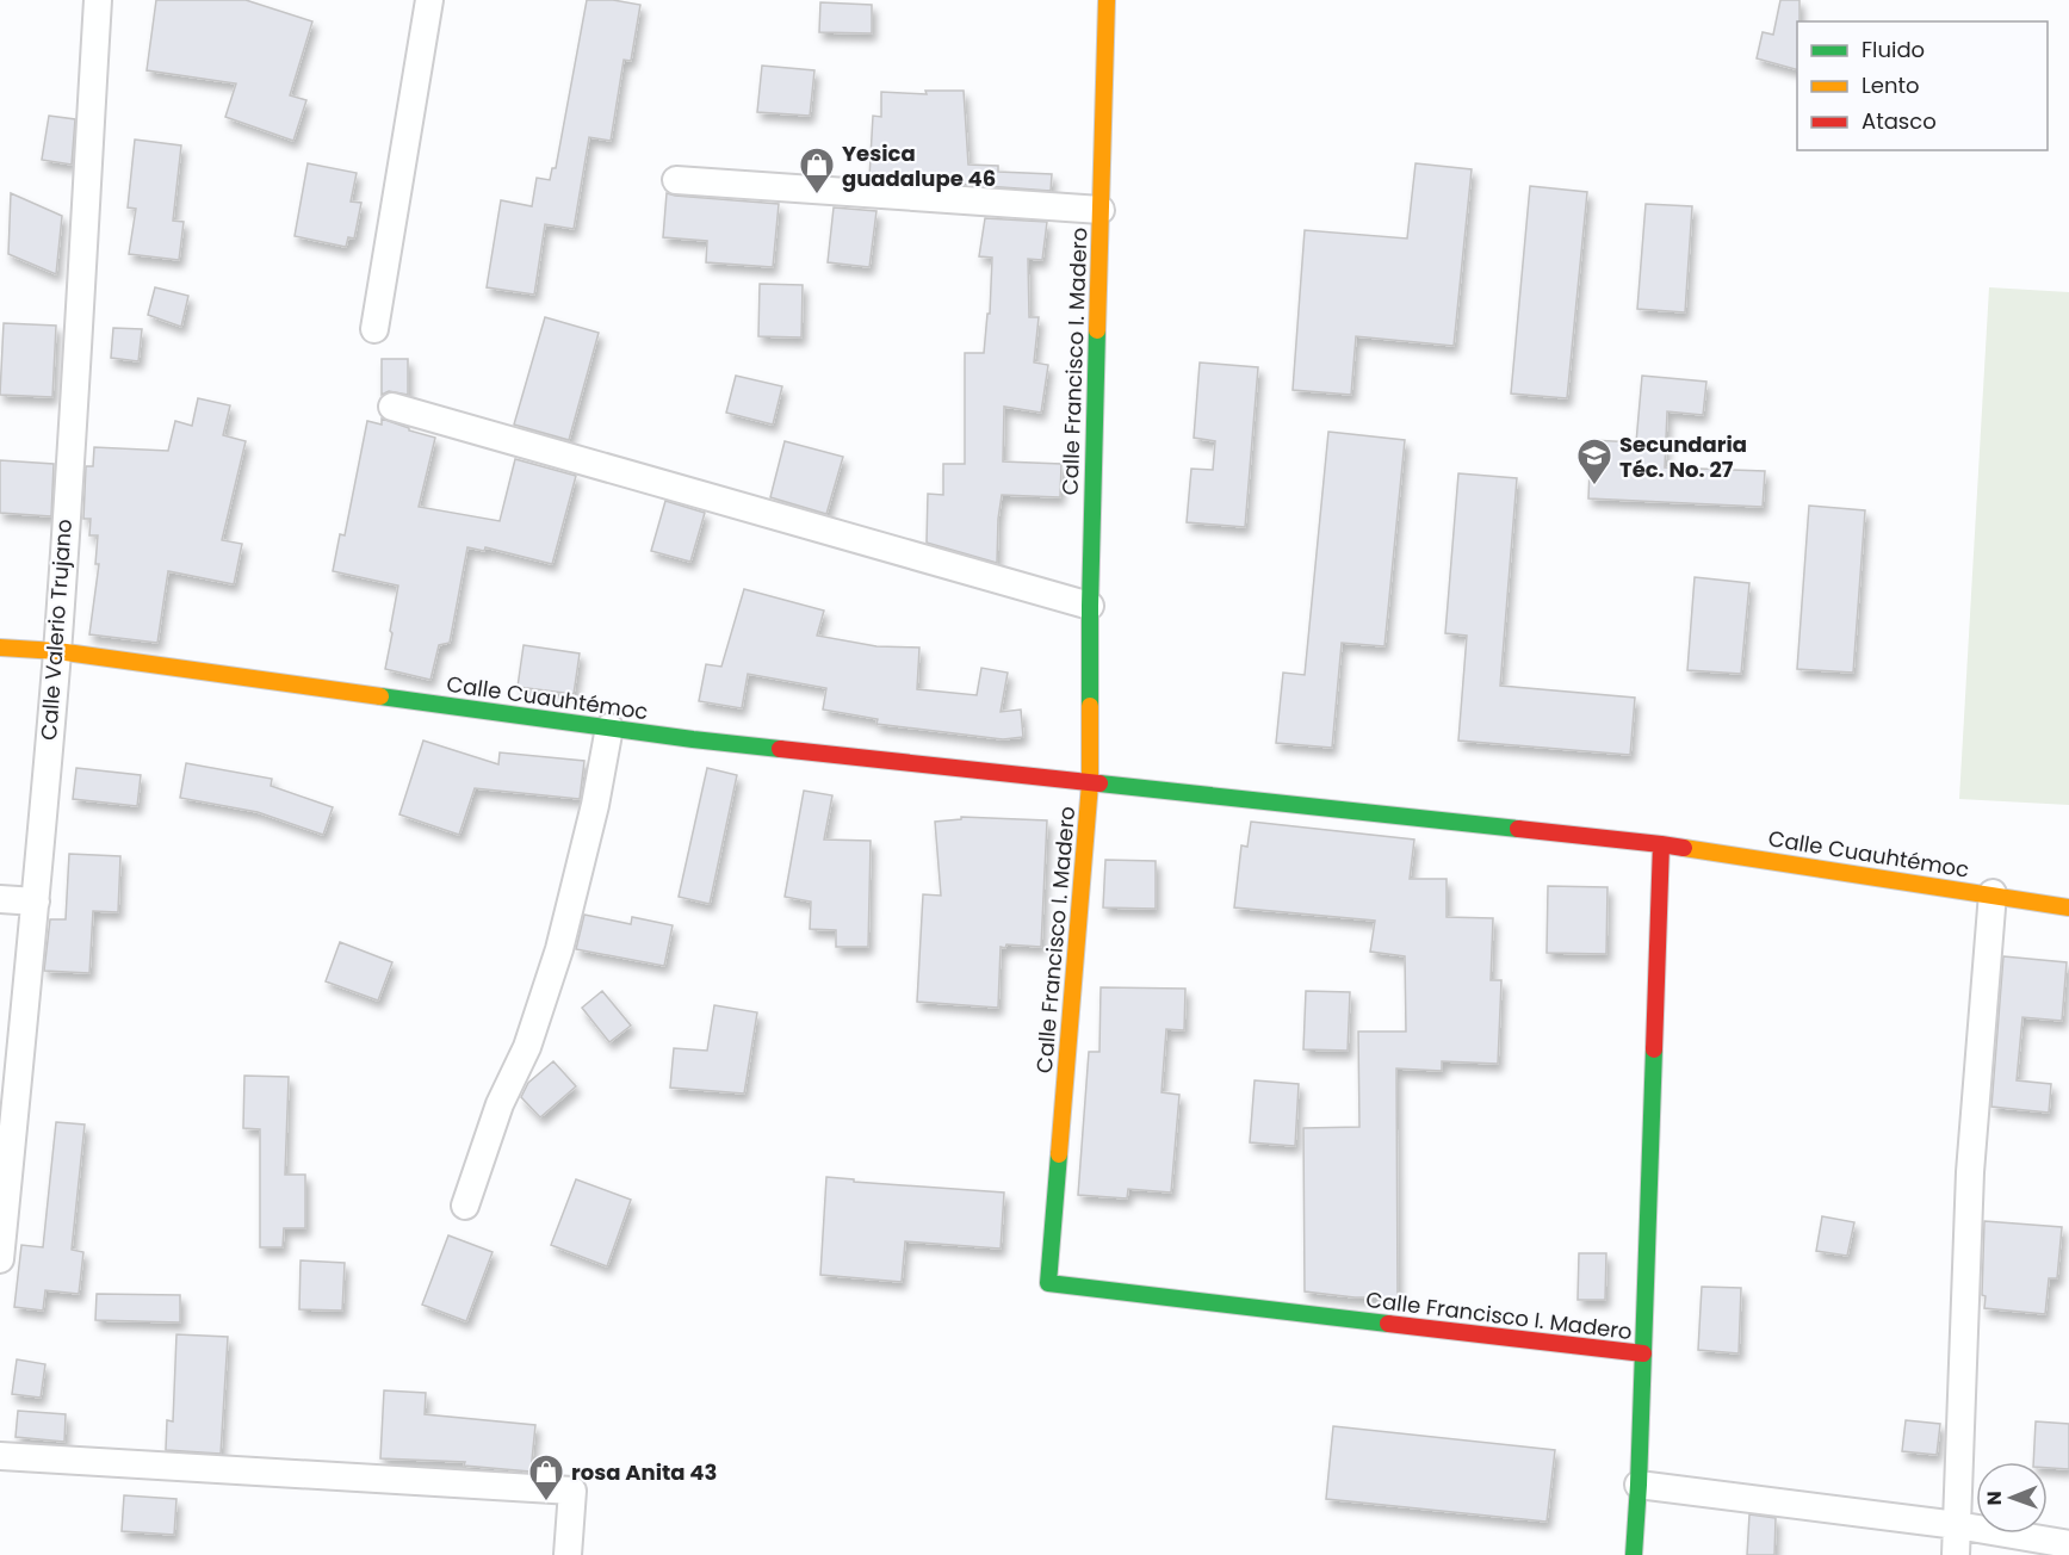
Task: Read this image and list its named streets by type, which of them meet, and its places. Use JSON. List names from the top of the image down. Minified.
{"streets":{"street":["Calle Francisco I. Madero","Calle Valerio Trujano","Calle Cuauhtémoc"]},"crossings":[["Calle Francisco I. Madero","Calle Cuauhtémoc"],["Calle Valerio Trujano","Calle Cuauhtémoc"]],"places":{"shop":["Yesica guadalupe 46","rosa Anita 43"],"school or university":["Secundaria Téc. No. 27"]},"legend":["Fluido","Lento","Atasco"],"north":"left"}
